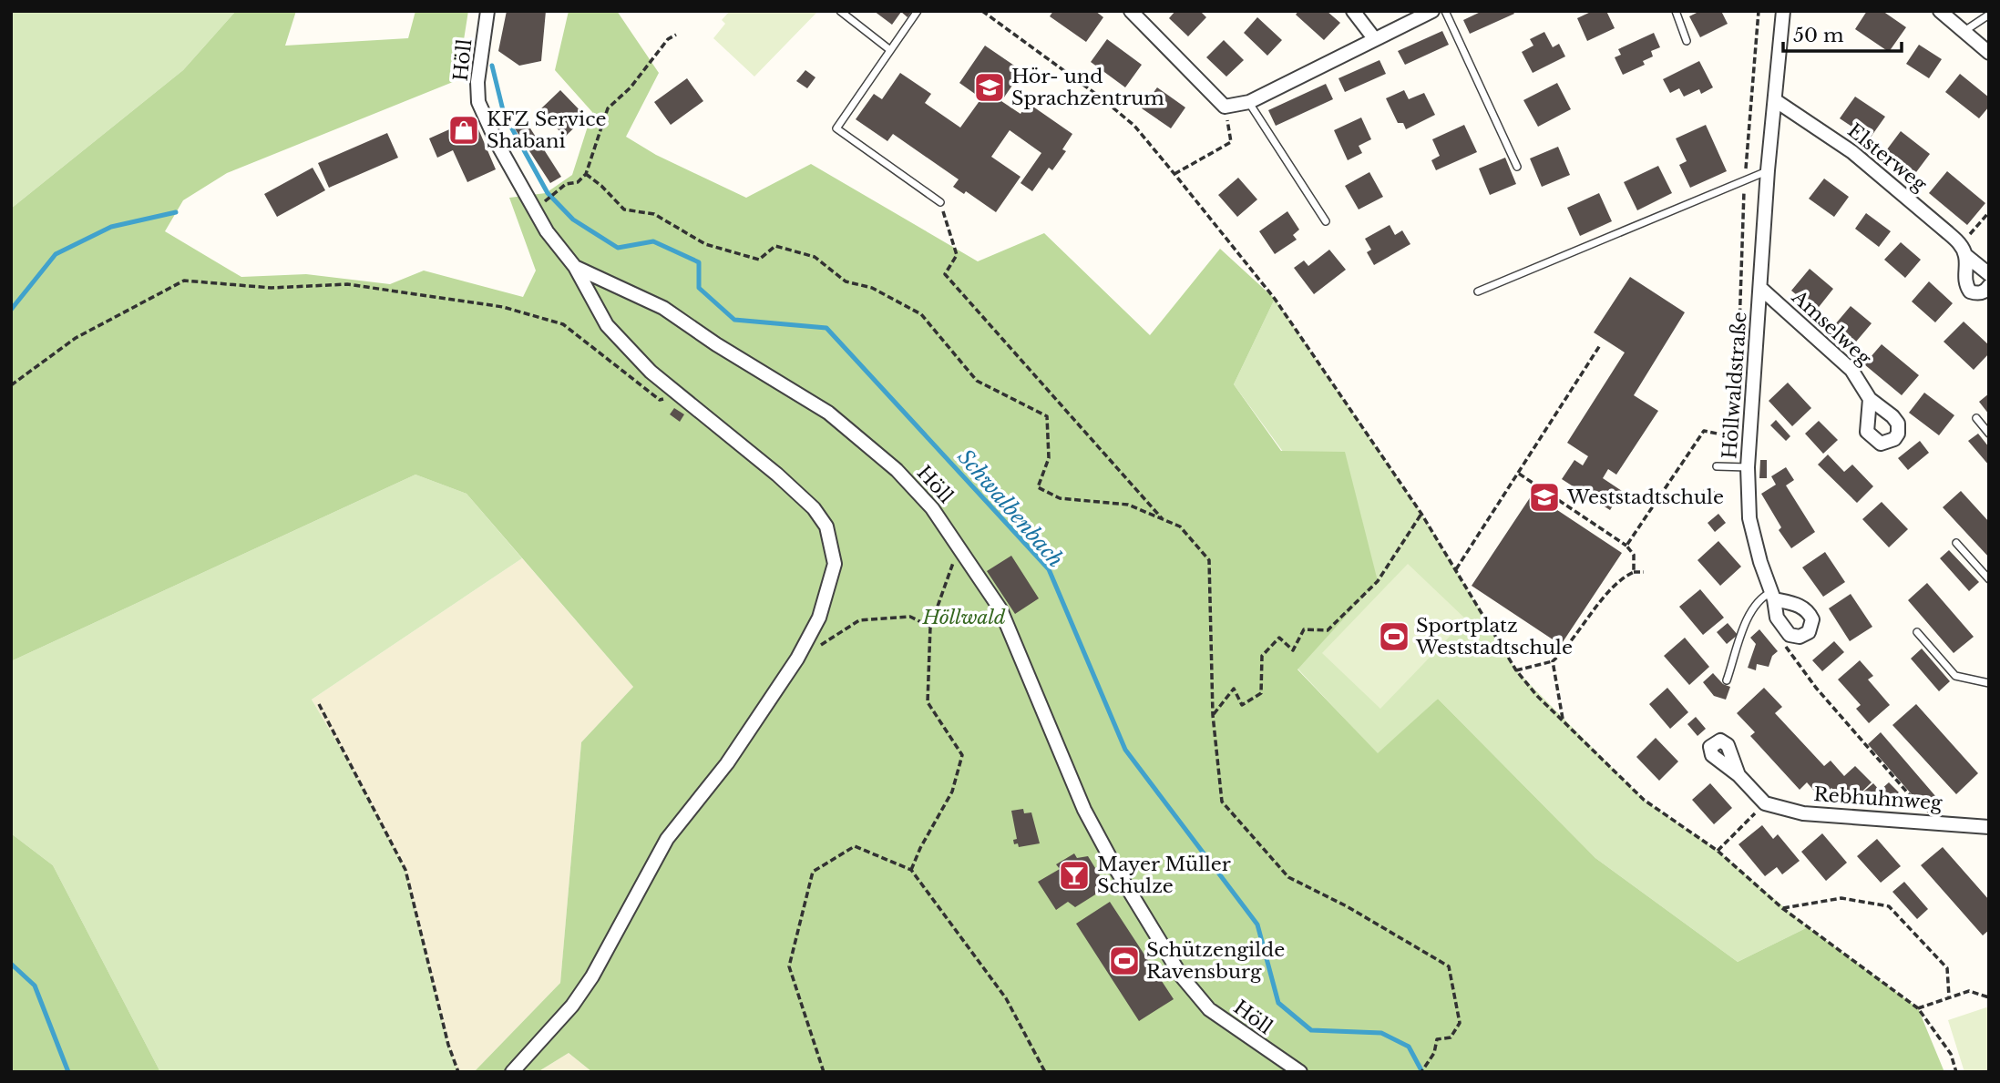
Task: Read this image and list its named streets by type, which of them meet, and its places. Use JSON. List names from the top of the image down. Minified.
{"streets":{"street":["Höll","Elsterweg","Amselweg","Höllwaldstraße","Rebhuhnweg"]},"crossings":[["Elsterweg","Höllwaldstraße"],["Amselweg","Höllwaldstraße"]],"water":["Schwalbenbach"],"parks":["Höllwald"],"places":{"school or university":["Hör- und Sprachzentrum","Weststadtschule"],"shop":["KFZ Service Shabani"],"sports":["Sportplatz Weststadtschule","Schützengilde Ravensburg"],"bar":["Mayer Müller Schulze"]},"scale_bar":"50 m"}
